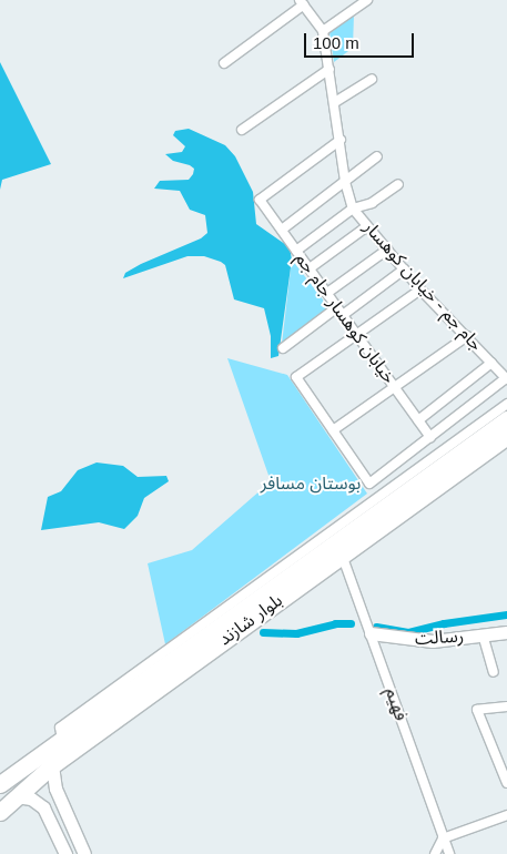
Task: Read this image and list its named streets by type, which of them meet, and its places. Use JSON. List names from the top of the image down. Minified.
{"streets":{"highway":["بلوار شازند"],"main road":["رسالت"],"street":["جام جم - خیابان کوهسار","خیابان کوهسار جام جم","فهیم"]},"crossings":[["جام جم - خیابان کوهسار","خیابان کوهسار جام جم"],["بلوار شازند","فهیم"],["رسالت","فهیم"]],"parks":["بوستان مسافر"],"scale_bar":"100 m"}
